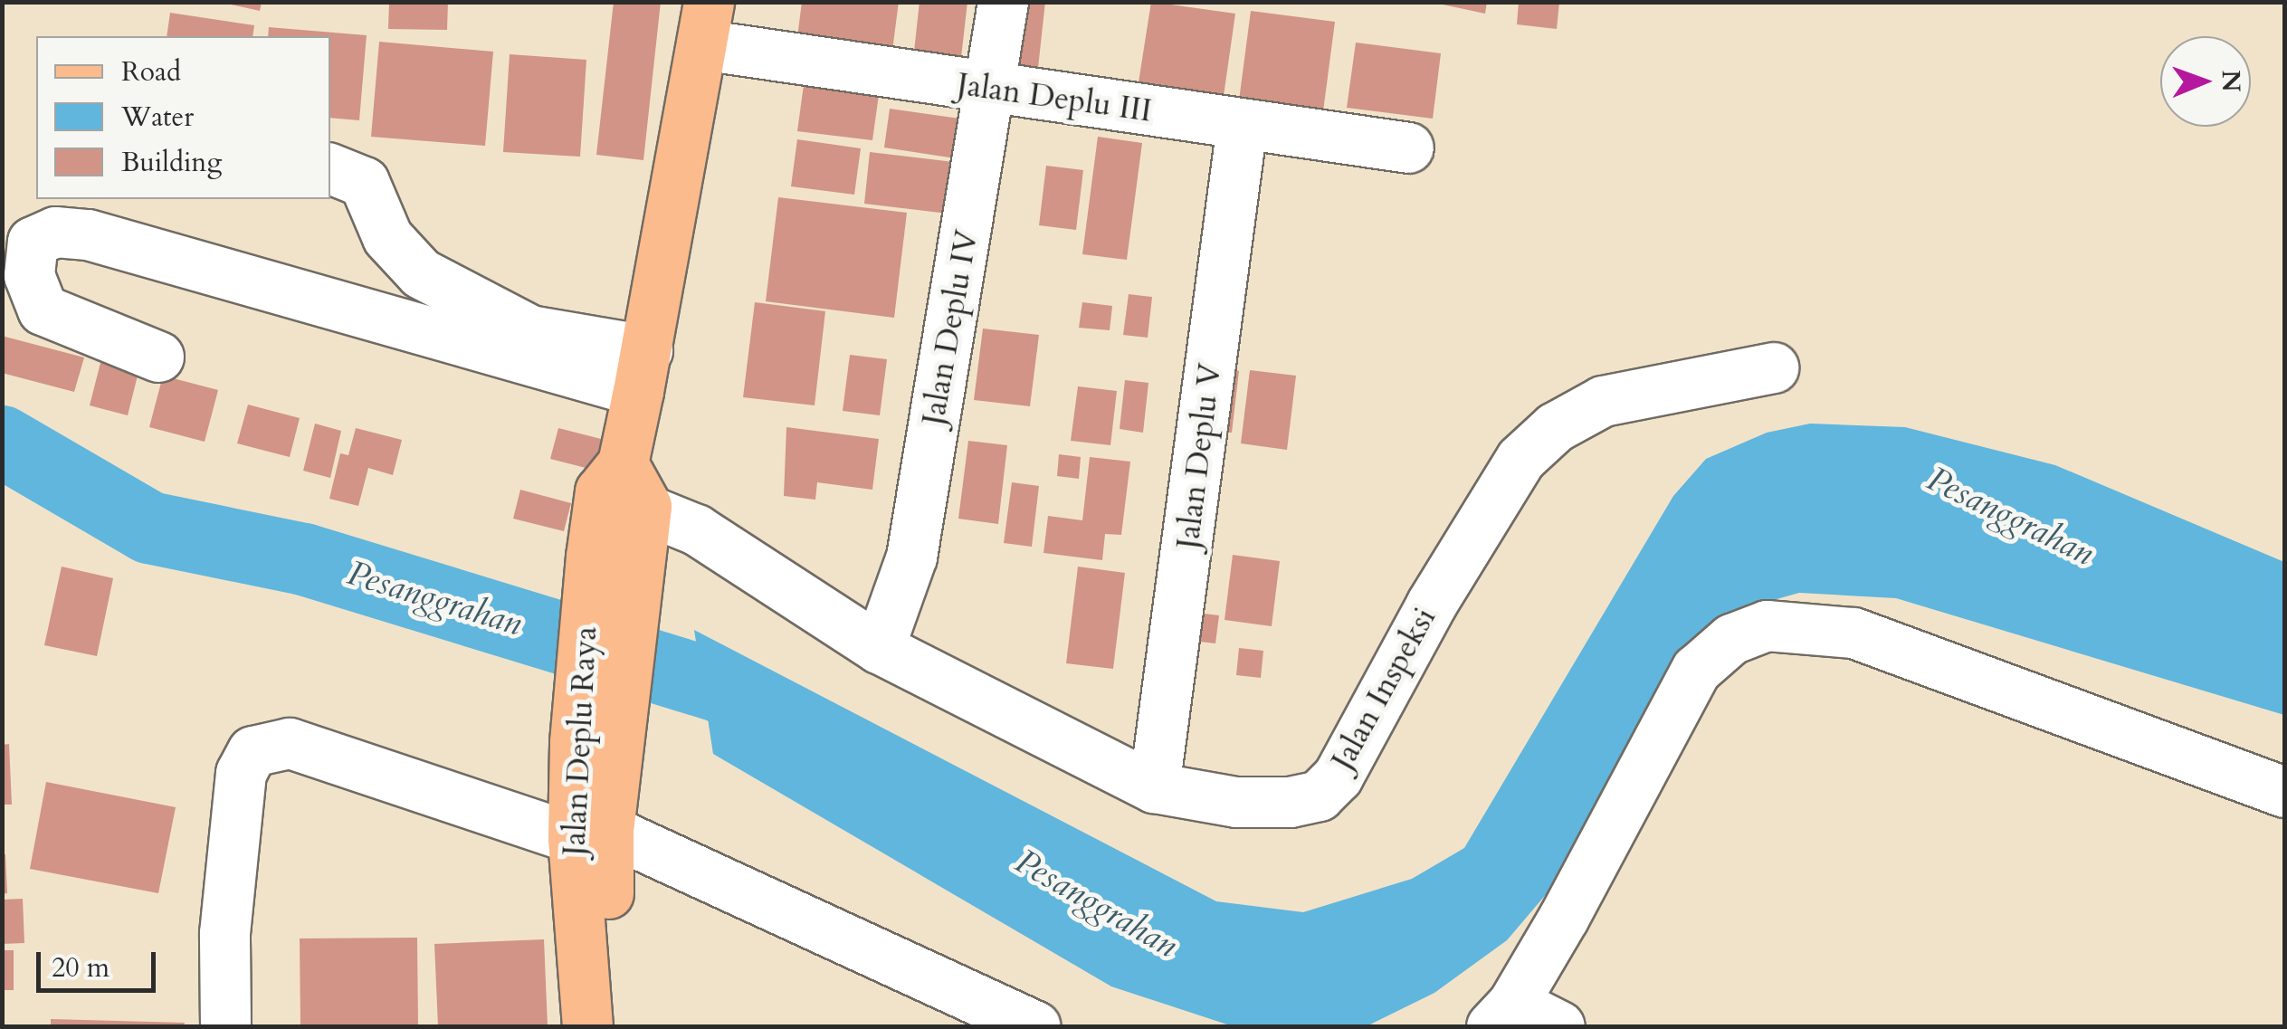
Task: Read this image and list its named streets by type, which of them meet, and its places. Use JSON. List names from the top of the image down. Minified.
{"streets":{"main road":["Jalan Deplu Raya"],"street":["Jalan Deplu III","Jalan Deplu IV","Jalan Deplu V","Jalan Inspeksi"]},"crossings":[["Jalan Deplu III","Jalan Deplu IV"],["Jalan Deplu III","Jalan Deplu V"],["Jalan Deplu III","Jalan Deplu Raya"],["Jalan Deplu IV","Jalan Inspeksi"],["Jalan Deplu V","Jalan Inspeksi"],["Jalan Inspeksi","Jalan Deplu Raya"]],"water":["Pesanggrahan"],"legend":["Road","Water","Building"],"scale_bar":"20 m","north":"right"}
